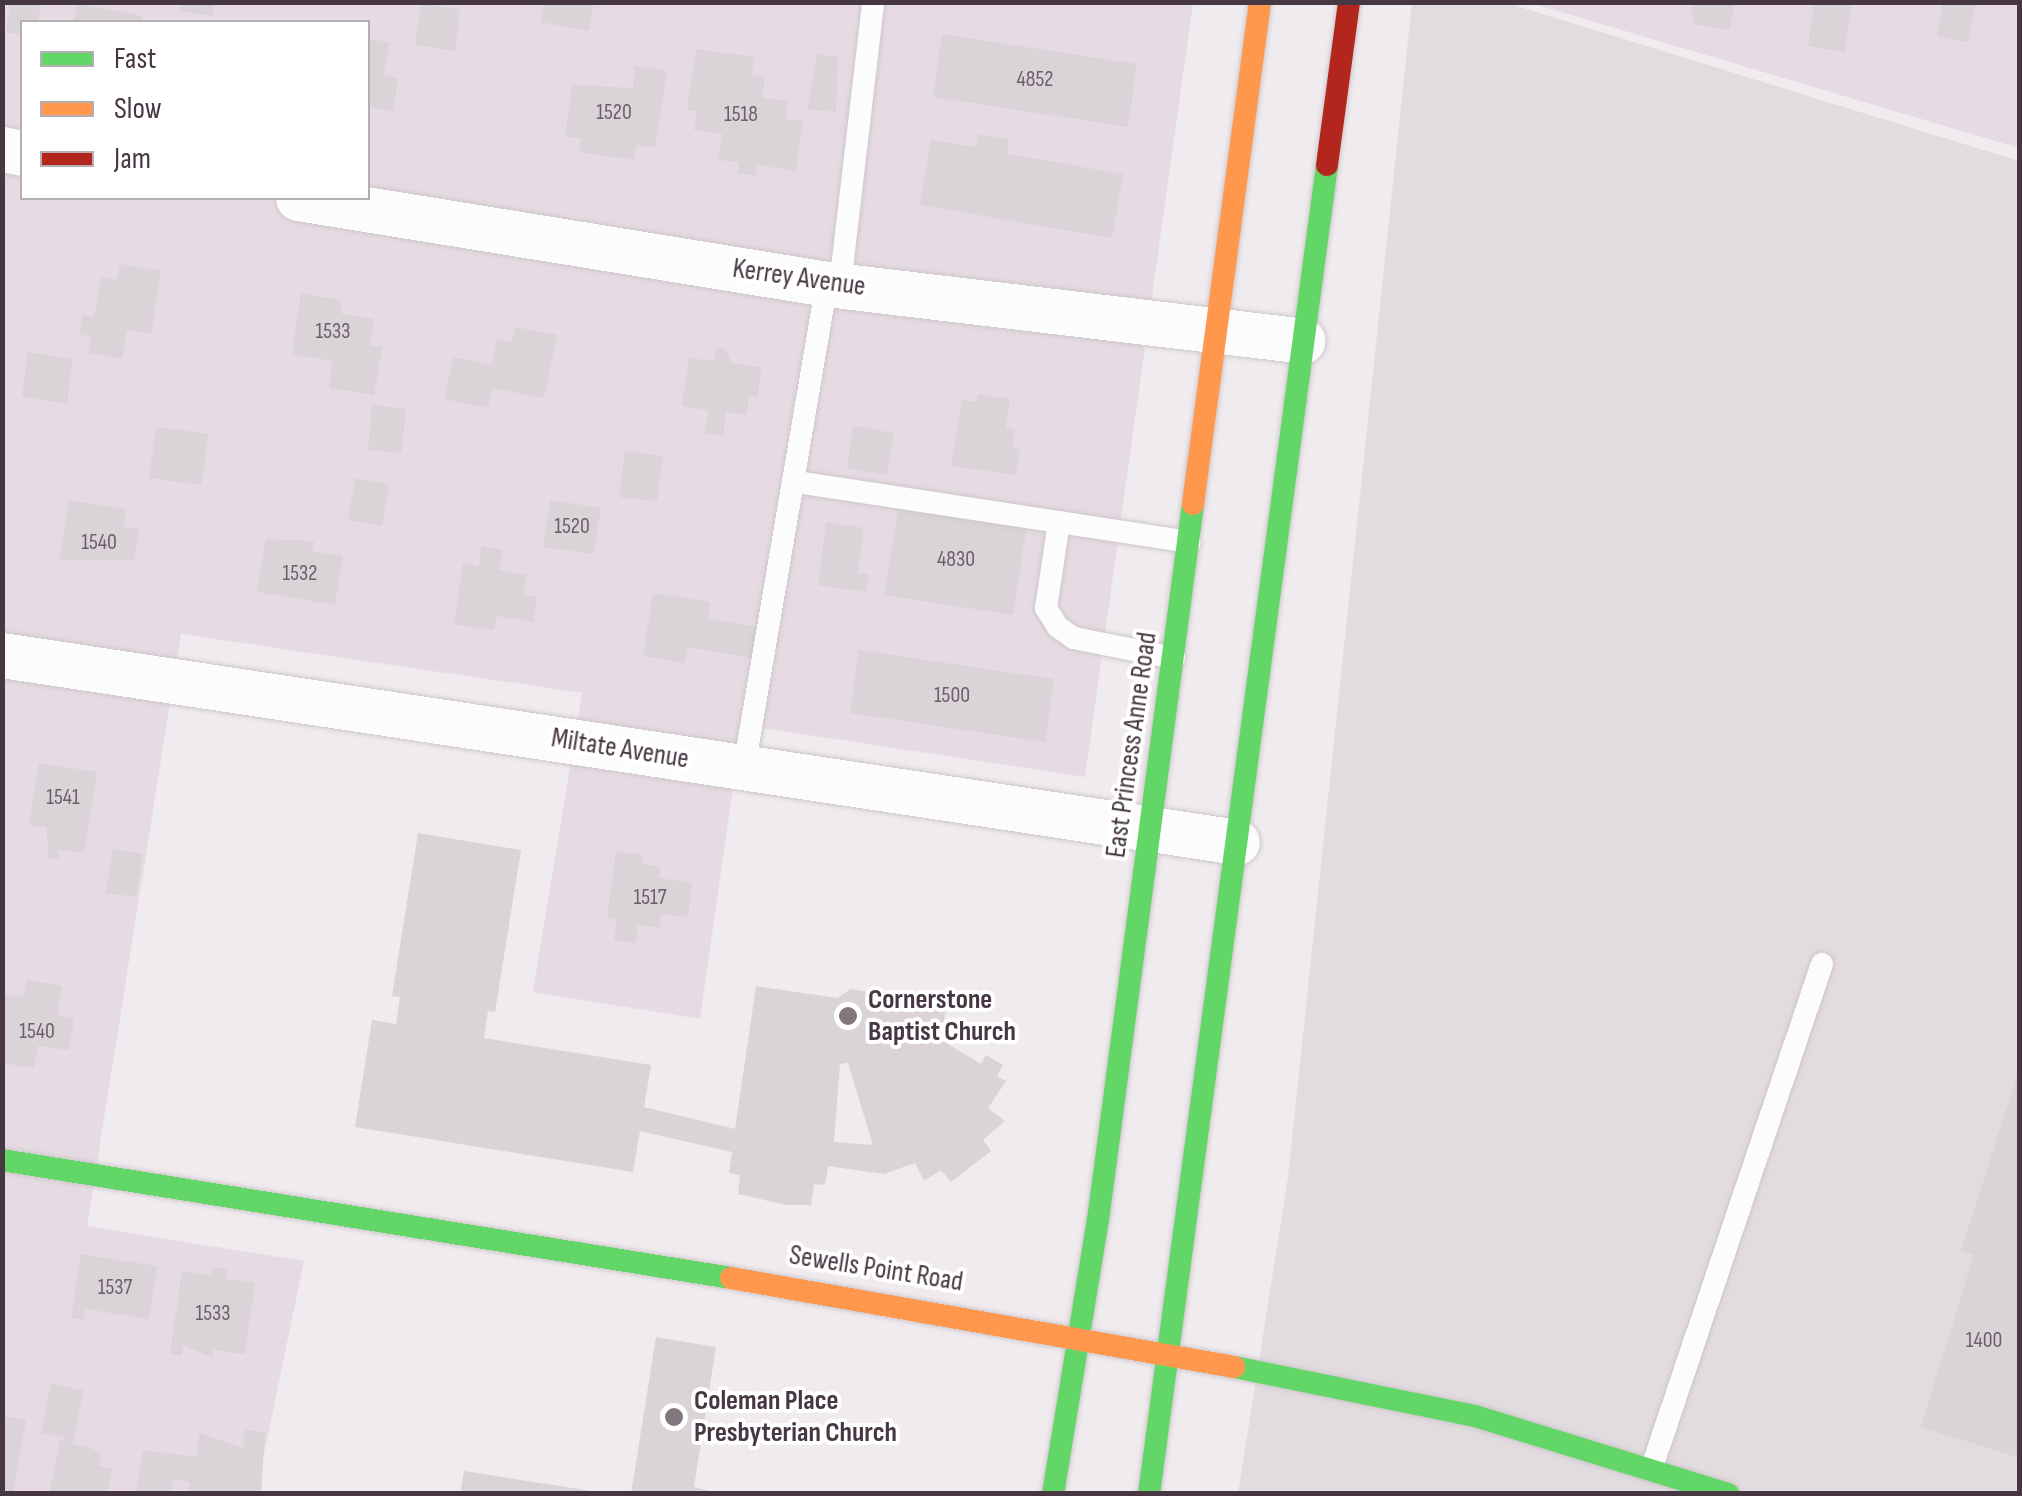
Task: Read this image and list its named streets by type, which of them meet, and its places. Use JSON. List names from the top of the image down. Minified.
{"streets":{"main road":["East Princess Anne Road","Sewells Point Road"],"street":["Kerrey Avenue","Miltate Avenue"]},"crossings":[["Kerrey Avenue","East Princess Anne Road"],["East Princess Anne Road","Miltate Avenue"],["East Princess Anne Road","Sewells Point Road"]],"places":["Cornerstone Baptist Church","Coleman Place Presbyterian Church"],"house_numbers":["4852","1520","1518","1533","1520","1540","4830","1532","1500","1541","1517","1540","1537","1533","1400"],"legend":["Fast","Slow","Jam"]}
